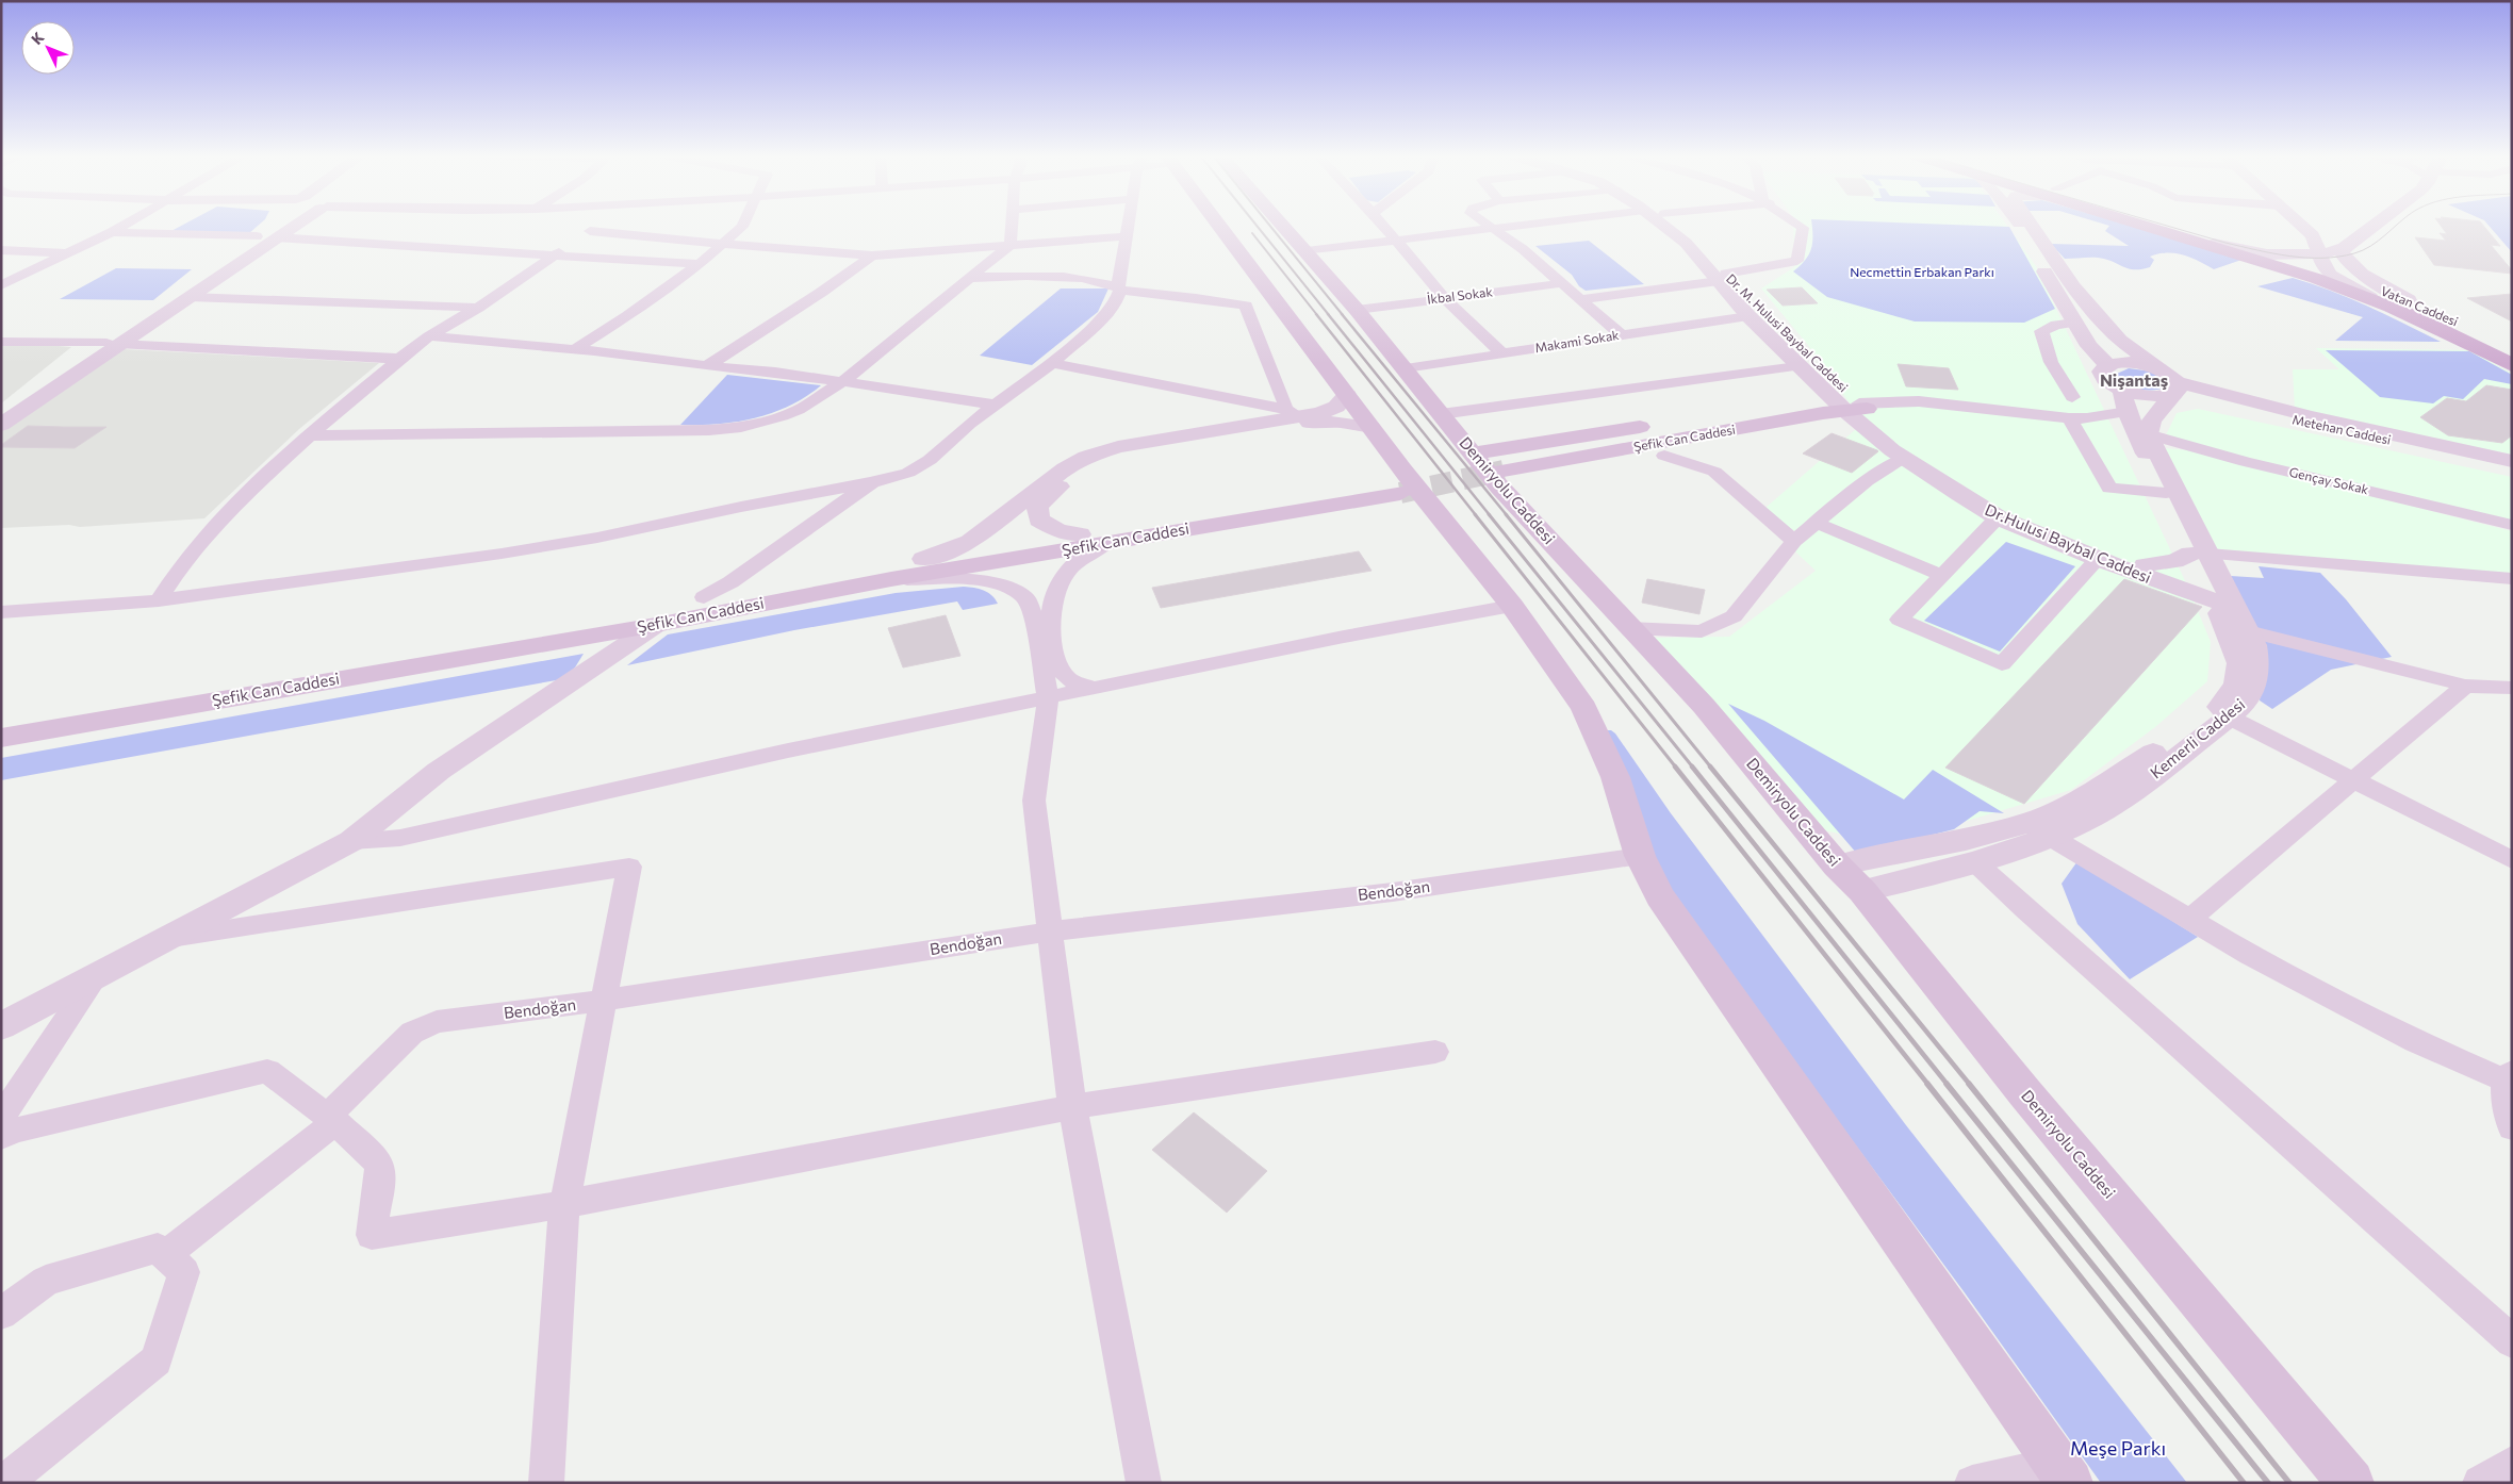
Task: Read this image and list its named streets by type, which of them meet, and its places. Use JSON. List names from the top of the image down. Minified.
{"streets":{"main road":["Vatan Caddesi","Şefik Can Caddesi","Demiryolu Caddesi"],"street":["İkbal Sokak","Dr. M. Hulusi Baybal Caddesi","Makami Sokak","Metehan Caddesi","Gençay Sokak","Dr.Hulusi Baybal Caddesi","Kemerli Caddesi","Bendoğan"]},"crossings":[["İkbal Sokak","Demiryolu Caddesi"],["Dr. M. Hulusi Baybal Caddesi","Makami Sokak"],["Dr. M. Hulusi Baybal Caddesi","Şefik Can Caddesi"],["Dr. M. Hulusi Baybal Caddesi","Dr.Hulusi Baybal Caddesi"],["Makami Sokak","Demiryolu Caddesi"],["Şefik Can Caddesi","Demiryolu Caddesi"],["Şefik Can Caddesi","Dr.Hulusi Baybal Caddesi"],["Gençay Sokak","Kemerli Caddesi"],["Demiryolu Caddesi","Kemerli Caddesi"],["Dr.Hulusi Baybal Caddesi","Kemerli Caddesi"]],"districts":["Nişantaş"],"parks":["Necmettin Erbakan Parkı","Meşe Parkı"],"north":"top left"}
